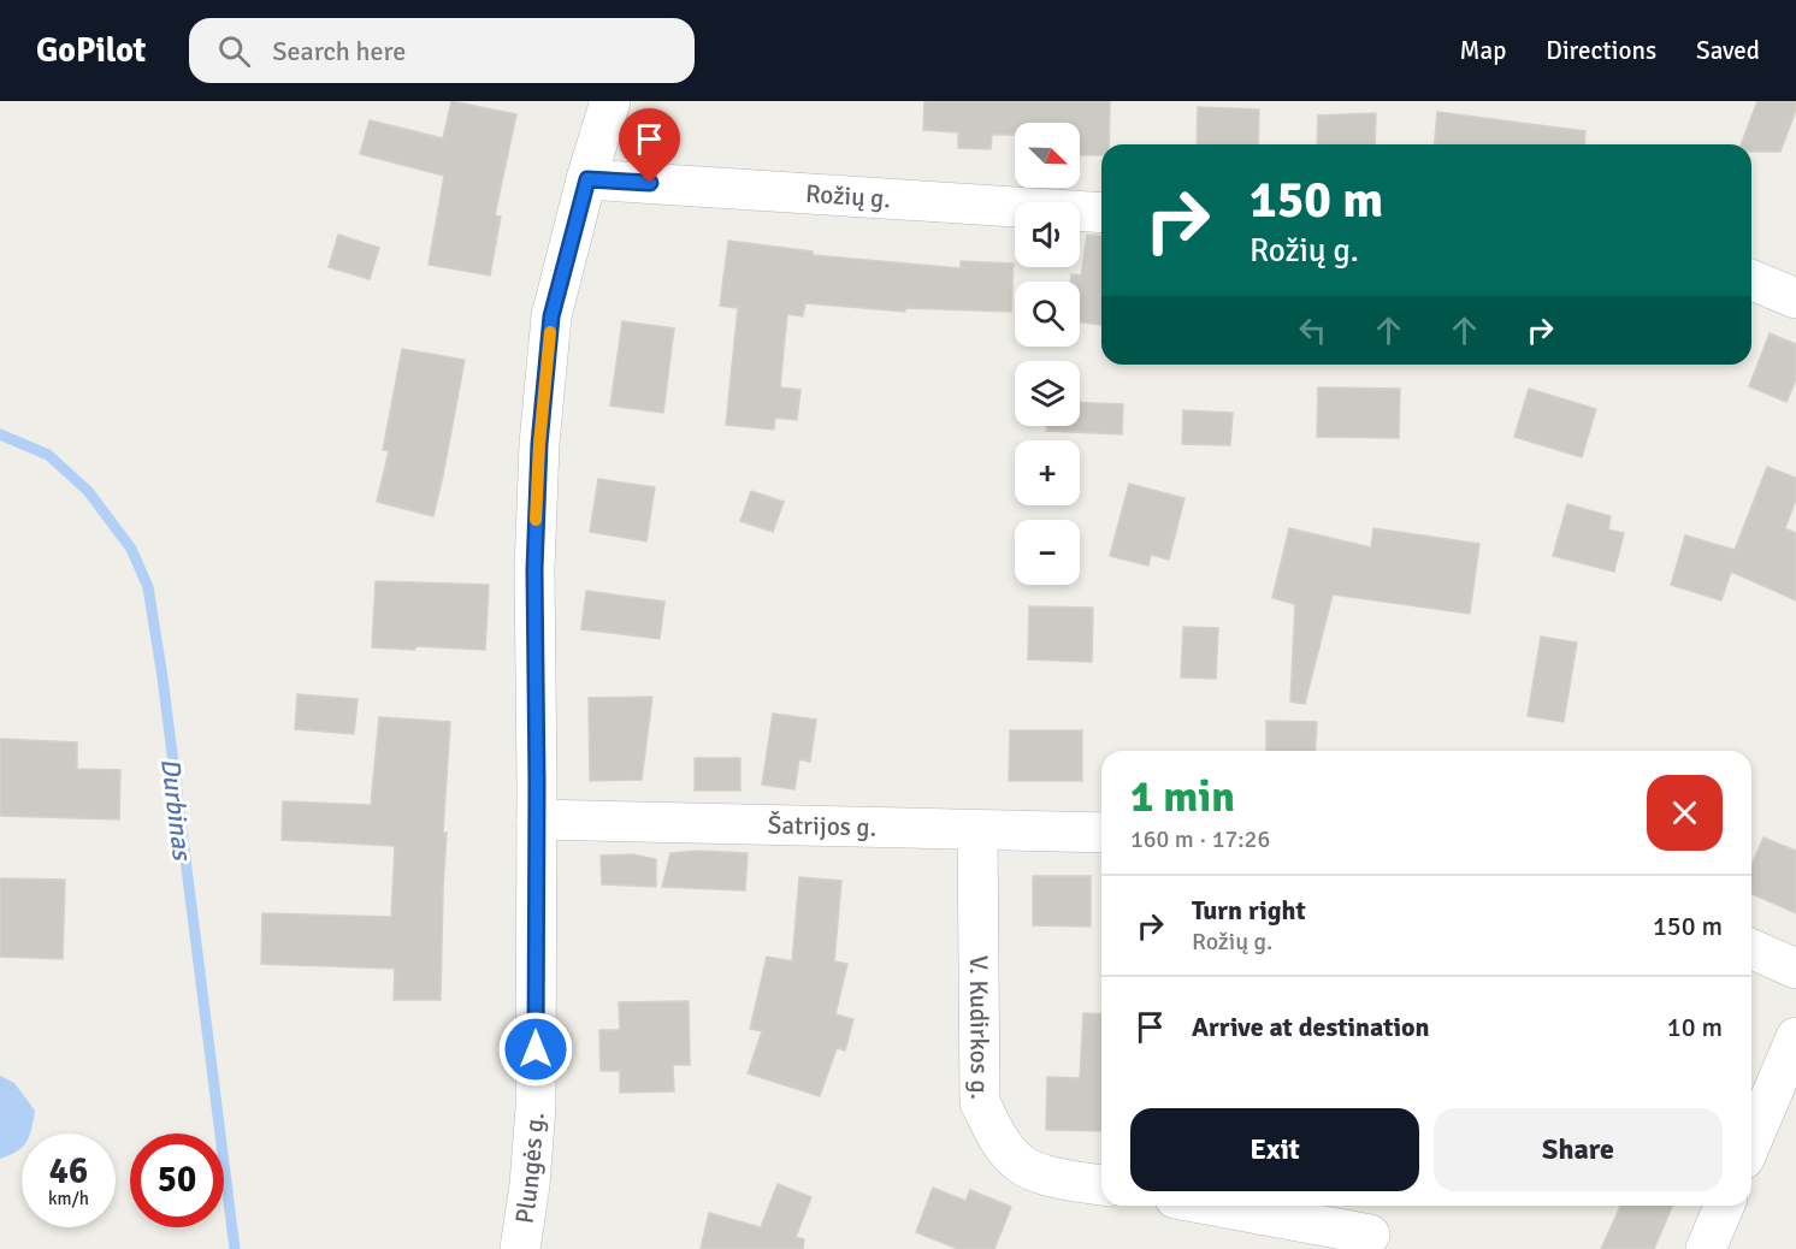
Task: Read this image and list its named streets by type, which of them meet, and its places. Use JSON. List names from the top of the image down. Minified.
{"streets":{"street":["Rožių g.","Šatrijos g.","V. Kudirkos g.","Plungės g."]},"crossings":[["Rožių g.","Plungės g."],["Šatrijos g.","V. Kudirkos g."],["Šatrijos g.","Plungės g."]],"water":["Durbinas"],"north":"bottom right","page":{"header":"GoPilot","search":"Search here","nav":["Map","Directions","Saved"],"map_buttons":["+","−"],"turn":["150 m","Rožių g."],"heading":["1 min","160 m · 17:26"],"list":[{"name":"Turn right","note":"Rožių g.","value":"150 m"},{"name":"Arrive at destination","value":"10 m"}],"buttons":["Exit","Share"],"speed":"46 km/h","limit":"50"}}
